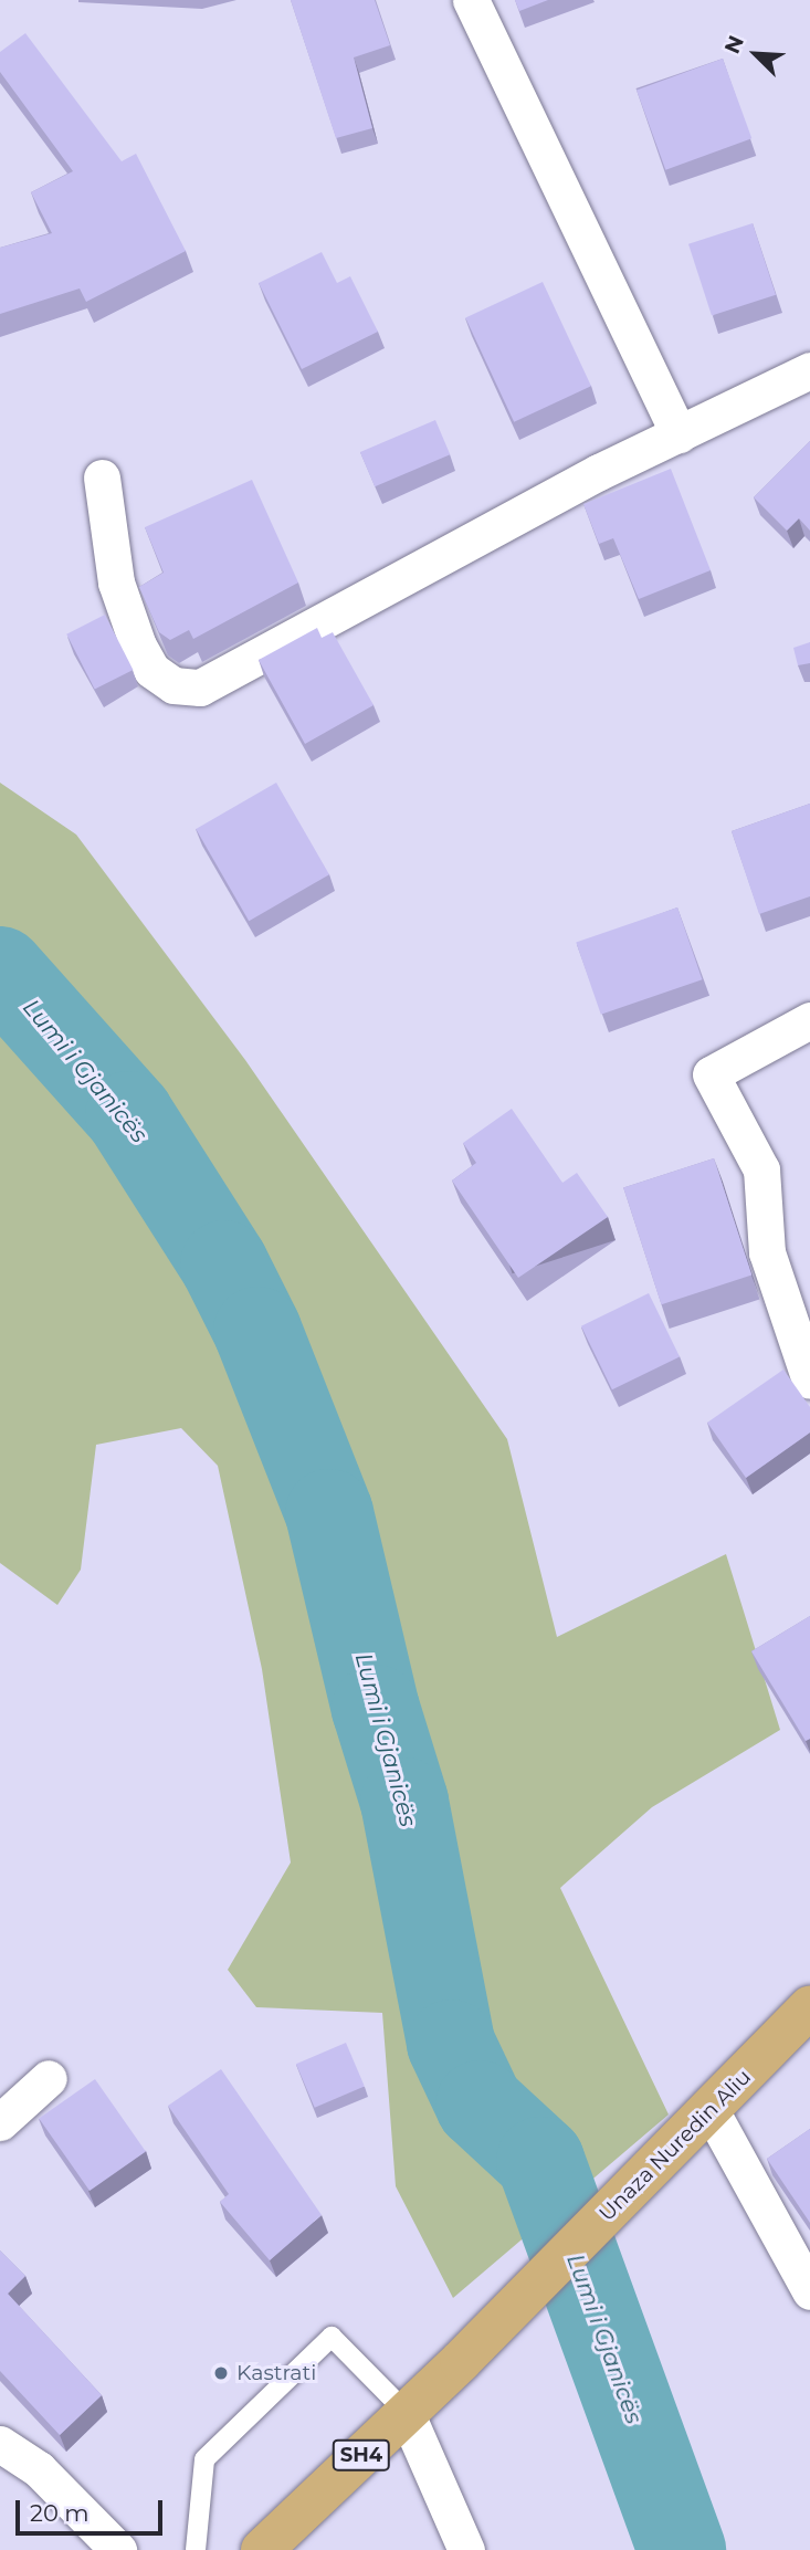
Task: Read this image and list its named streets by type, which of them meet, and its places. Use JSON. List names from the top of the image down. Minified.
{"streets":{"main road":["Unaza Nuredin Aliu","SH4"]},"water":["Lumi i Gjanicës"],"places":["Kastrati"],"scale_bar":"20 m","north":"top left"}
